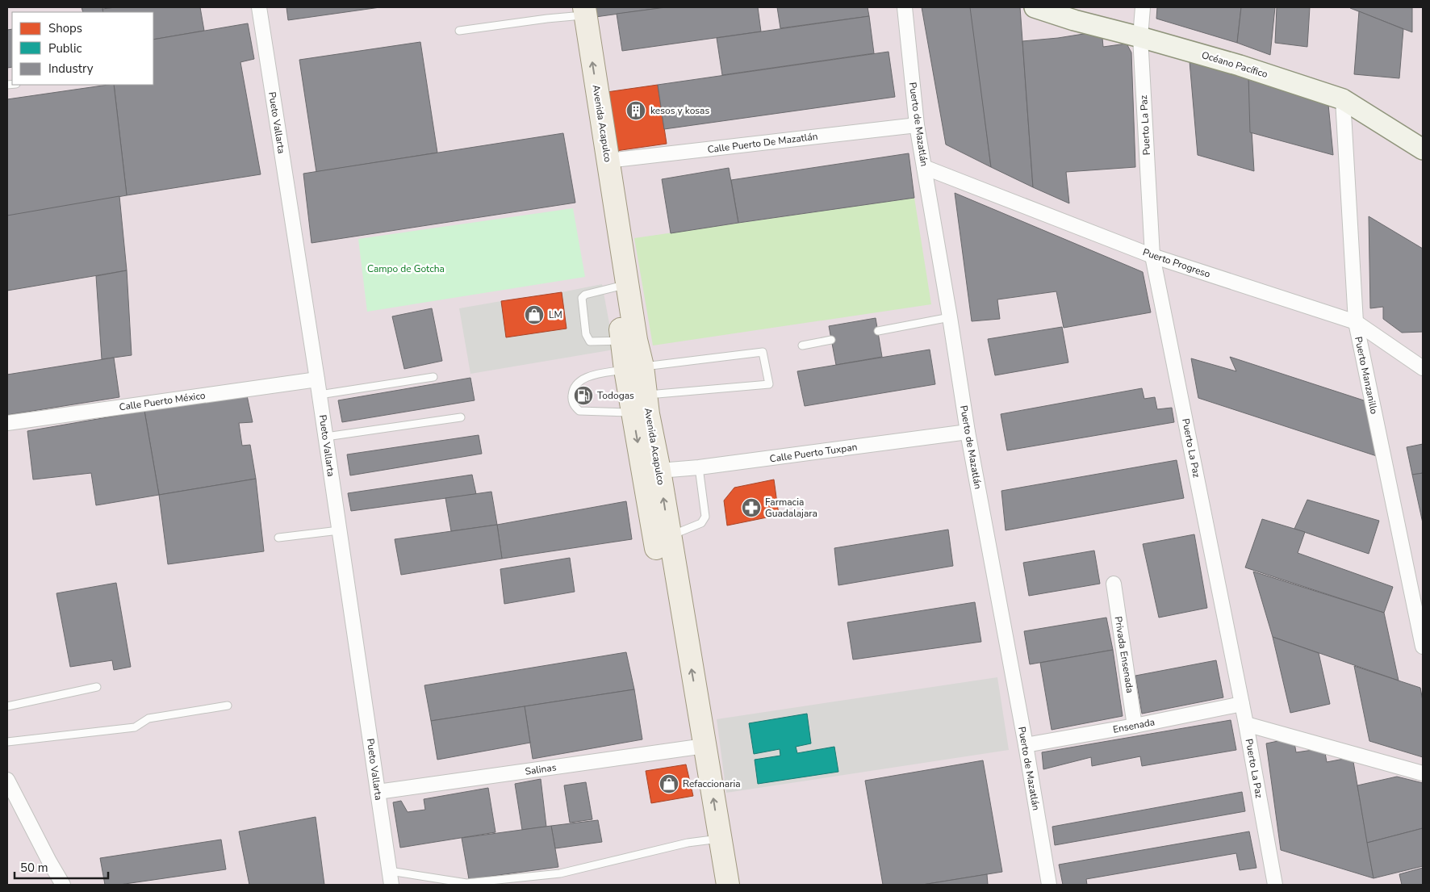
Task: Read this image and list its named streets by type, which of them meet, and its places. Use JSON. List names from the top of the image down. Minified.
{"streets":{"main road":["Avenida Acapulco"],"street":["Océano Pacífico","Pueto Vallarta","Puerto de Mazatlán","Puerto La Paz","Calle Puerto De Mazatlán","Puerto Progreso","Puerto Manzanillo","Calle Puerto México","Calle Puerto Tuxpan","Privada Ensenada","Ensenada","Salinas"]},"crossings":[["Océano Pacífico","Puerto La Paz"],["Océano Pacífico","Puerto Manzanillo"],["Pueto Vallarta","Calle Puerto México"],["Pueto Vallarta","Salinas"],["Avenida Acapulco","Calle Puerto De Mazatlán"],["Avenida Acapulco","Calle Puerto Tuxpan"],["Avenida Acapulco","Salinas"],["Puerto de Mazatlán","Calle Puerto De Mazatlán"],["Puerto de Mazatlán","Puerto Progreso"],["Puerto de Mazatlán","Calle Puerto Tuxpan"],["Puerto de Mazatlán","Ensenada"],["Puerto La Paz","Puerto Progreso"],["Puerto La Paz","Ensenada"],["Puerto Progreso","Puerto Manzanillo"],["Privada Ensenada","Ensenada"]],"parks":["Campo de Gotcha"],"places":{"building":["kesos y kosas"],"shop":["LM","Refaccionaria"],"fuel station":["Todogas"],"pharmacy":["Farmacia Guadalajara"]},"legend":["Shops","Public","Industry"],"scale_bar":"50 m"}
